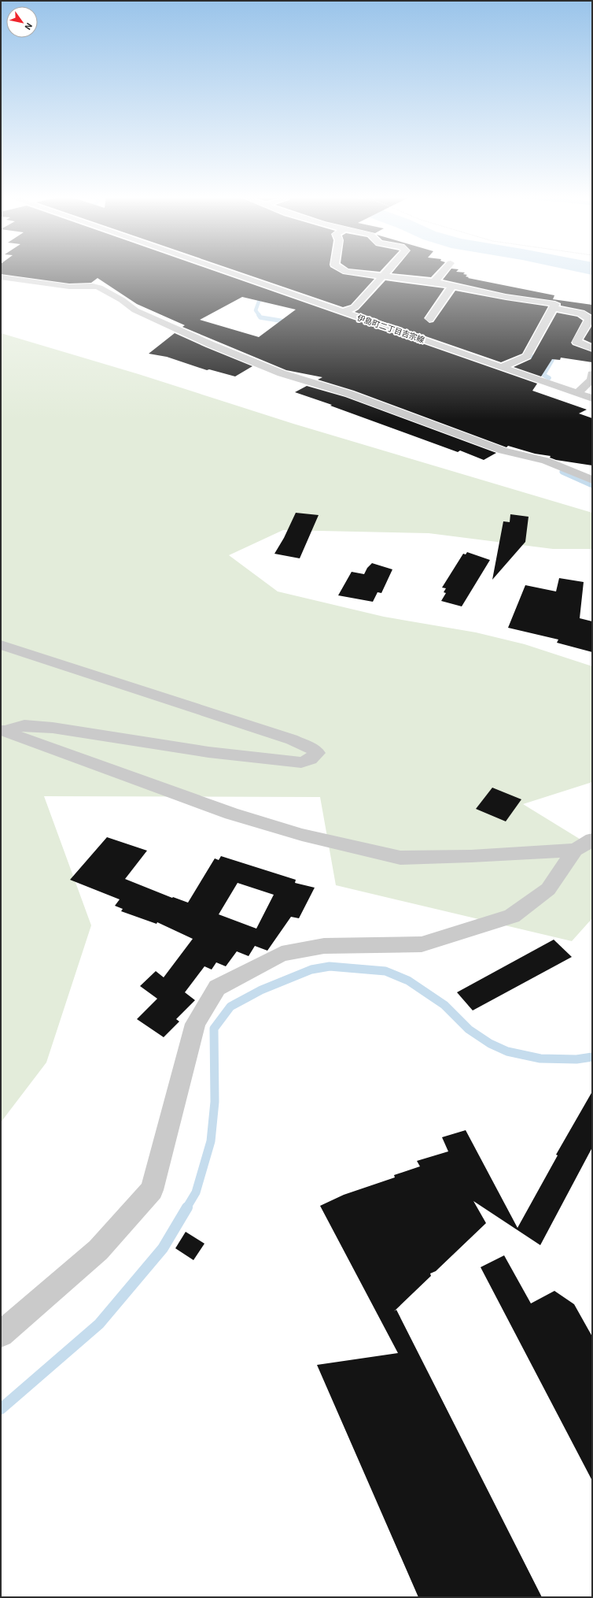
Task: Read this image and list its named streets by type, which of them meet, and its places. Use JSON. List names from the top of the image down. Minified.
{"streets":{"street":["伊島町二丁目吉宗線"]},"north":"bottom right"}
